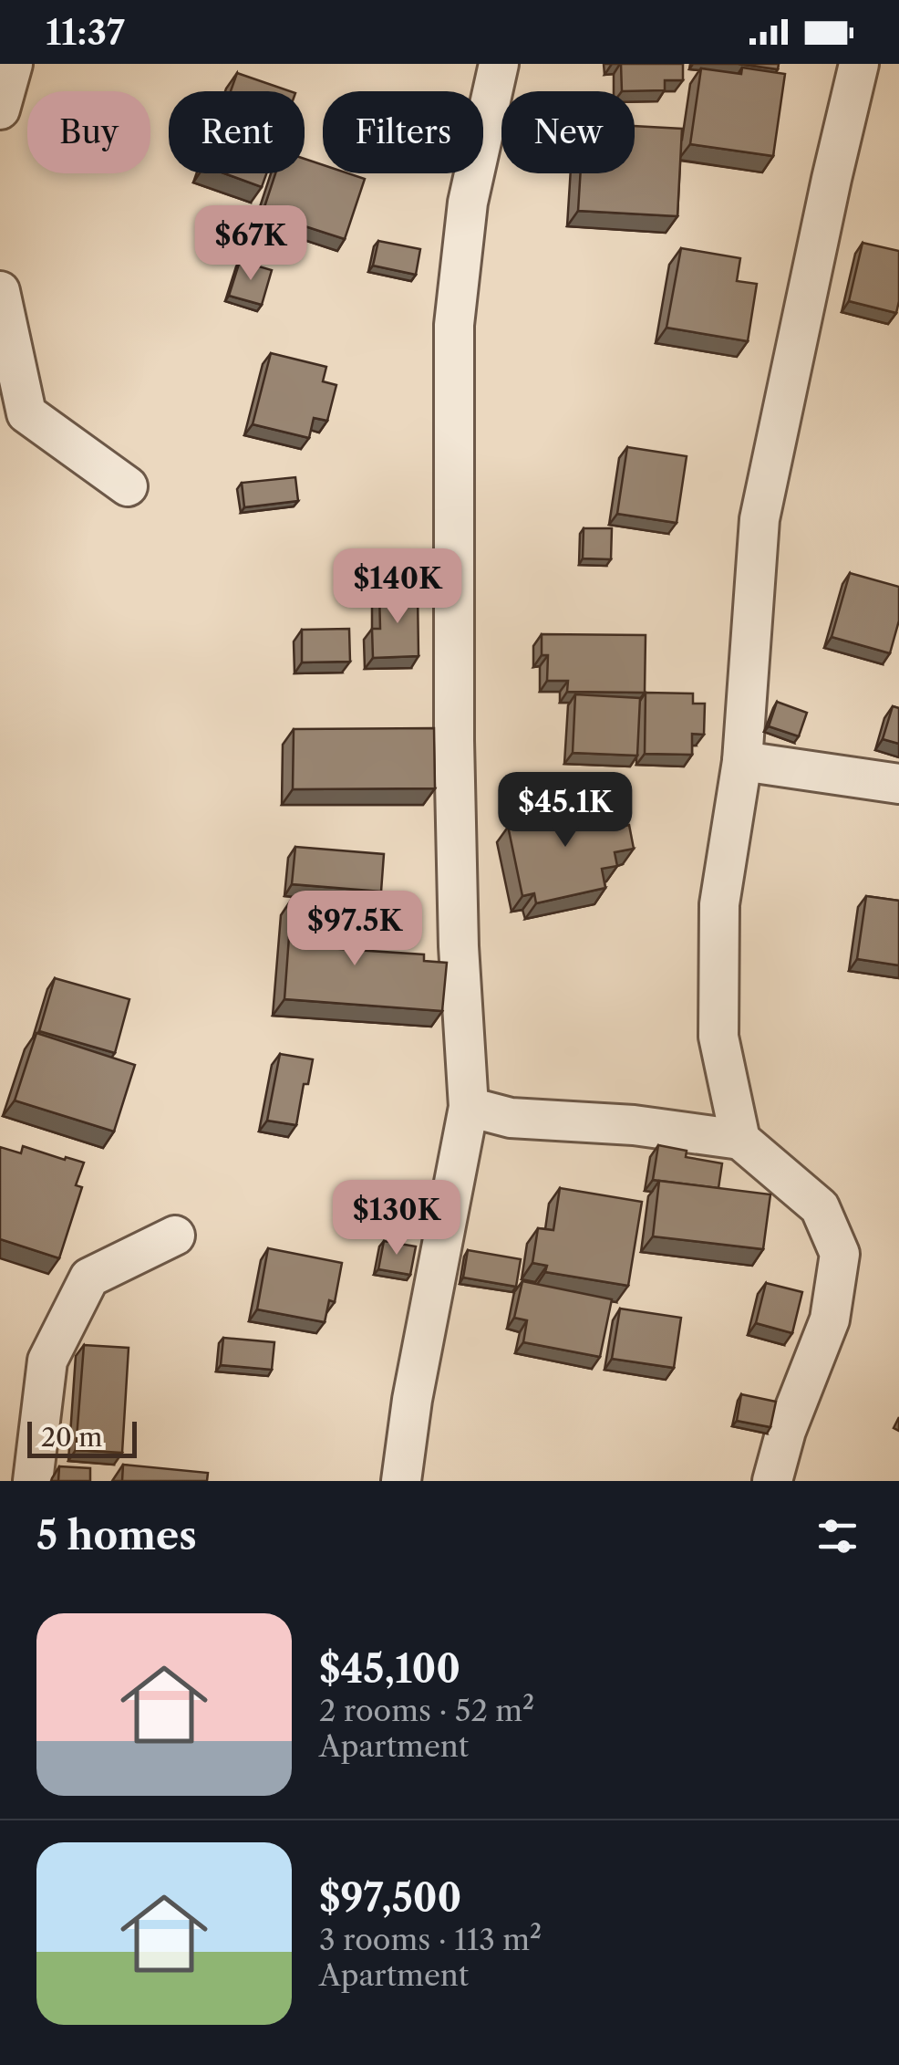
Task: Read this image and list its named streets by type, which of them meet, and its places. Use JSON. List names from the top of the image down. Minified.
{"scale_bar":"20 m","page":{"status":"11:37","chip":["Buy","Rent","Filters","New"],"price":["$67K","$140K","$45.1K","$97.5K","$130K"],"scale":"20 m","heading":"5 homes","list":[{"name":"$45,100","note":"2 rooms · 52 m² · Apartment"},{"name":"$97,500","note":"3 rooms · 113 m² · Apartment"}]}}
